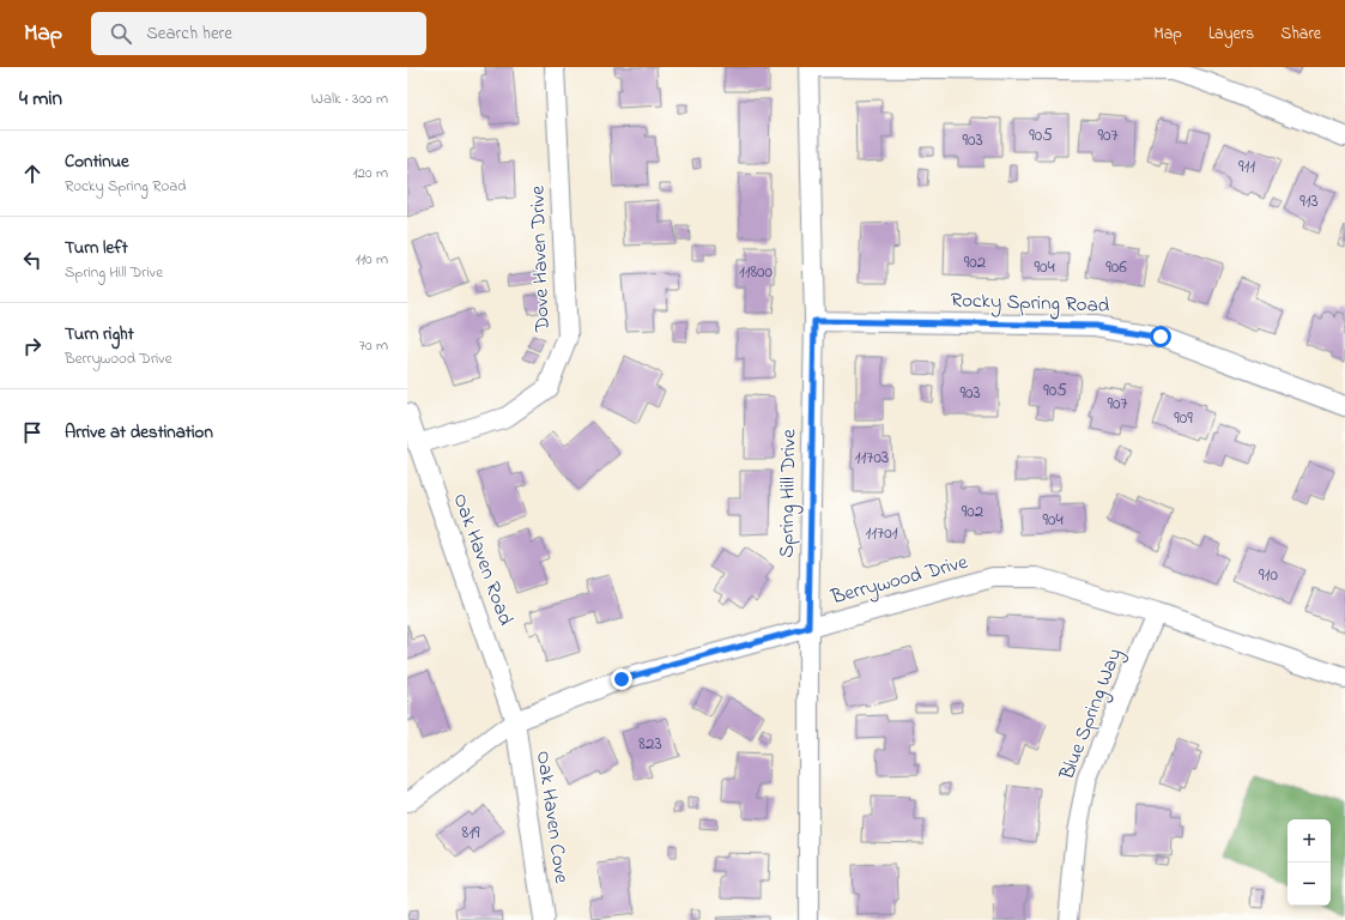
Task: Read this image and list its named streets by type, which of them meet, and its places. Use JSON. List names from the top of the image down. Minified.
{"streets":{"street":["Dove Haven Drive","Rocky Spring Road","Spring Hill Drive","Oak Haven Road","Berrywood Drive","Blue Spring Way","Oak Haven Cove"]},"crossings":[["Dove Haven Drive","Oak Haven Road"],["Rocky Spring Road","Spring Hill Drive"],["Spring Hill Drive","Berrywood Drive"],["Oak Haven Road","Berrywood Drive"],["Oak Haven Road","Oak Haven Cove"],["Berrywood Drive","Blue Spring Way"],["Berrywood Drive","Oak Haven Cove"]],"house_numbers":["905","907","903","911","913","902","904","906","11800","905","903","907","909","11703","902","904","11701","910","823","819"],"page":{"header":"Map","search":"Search here","nav":["Map","Layers","Share"],"heading":["4 min","Walk · 300 m"],"list":[["Continue","Rocky Spring Road","120 m"],["Turn left","Spring Hill Drive","110 m"],["Turn right","Berrywood Drive","70 m"],"Arrive at destination"],"map_buttons":["+","−"]}}
